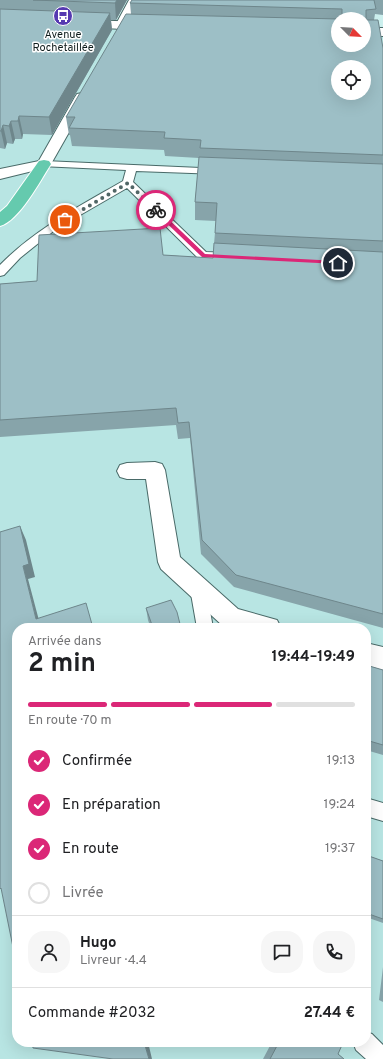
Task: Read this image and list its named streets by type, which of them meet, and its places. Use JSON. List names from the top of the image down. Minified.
{"places":{"bus stop":["Avenue Rochetaillée"]},"north":"bottom right","page":{"heading":["2 min","Arrivée dans","19:44–19:49"],"panel":["Hugo","Livreur · 4.4","Commande #2032","27.44 €"],"bar":"En route · 70 m","list":[["Confirmée","19:13"],["En préparation","19:24"],["En route","19:37"],"Livrée"]}}
